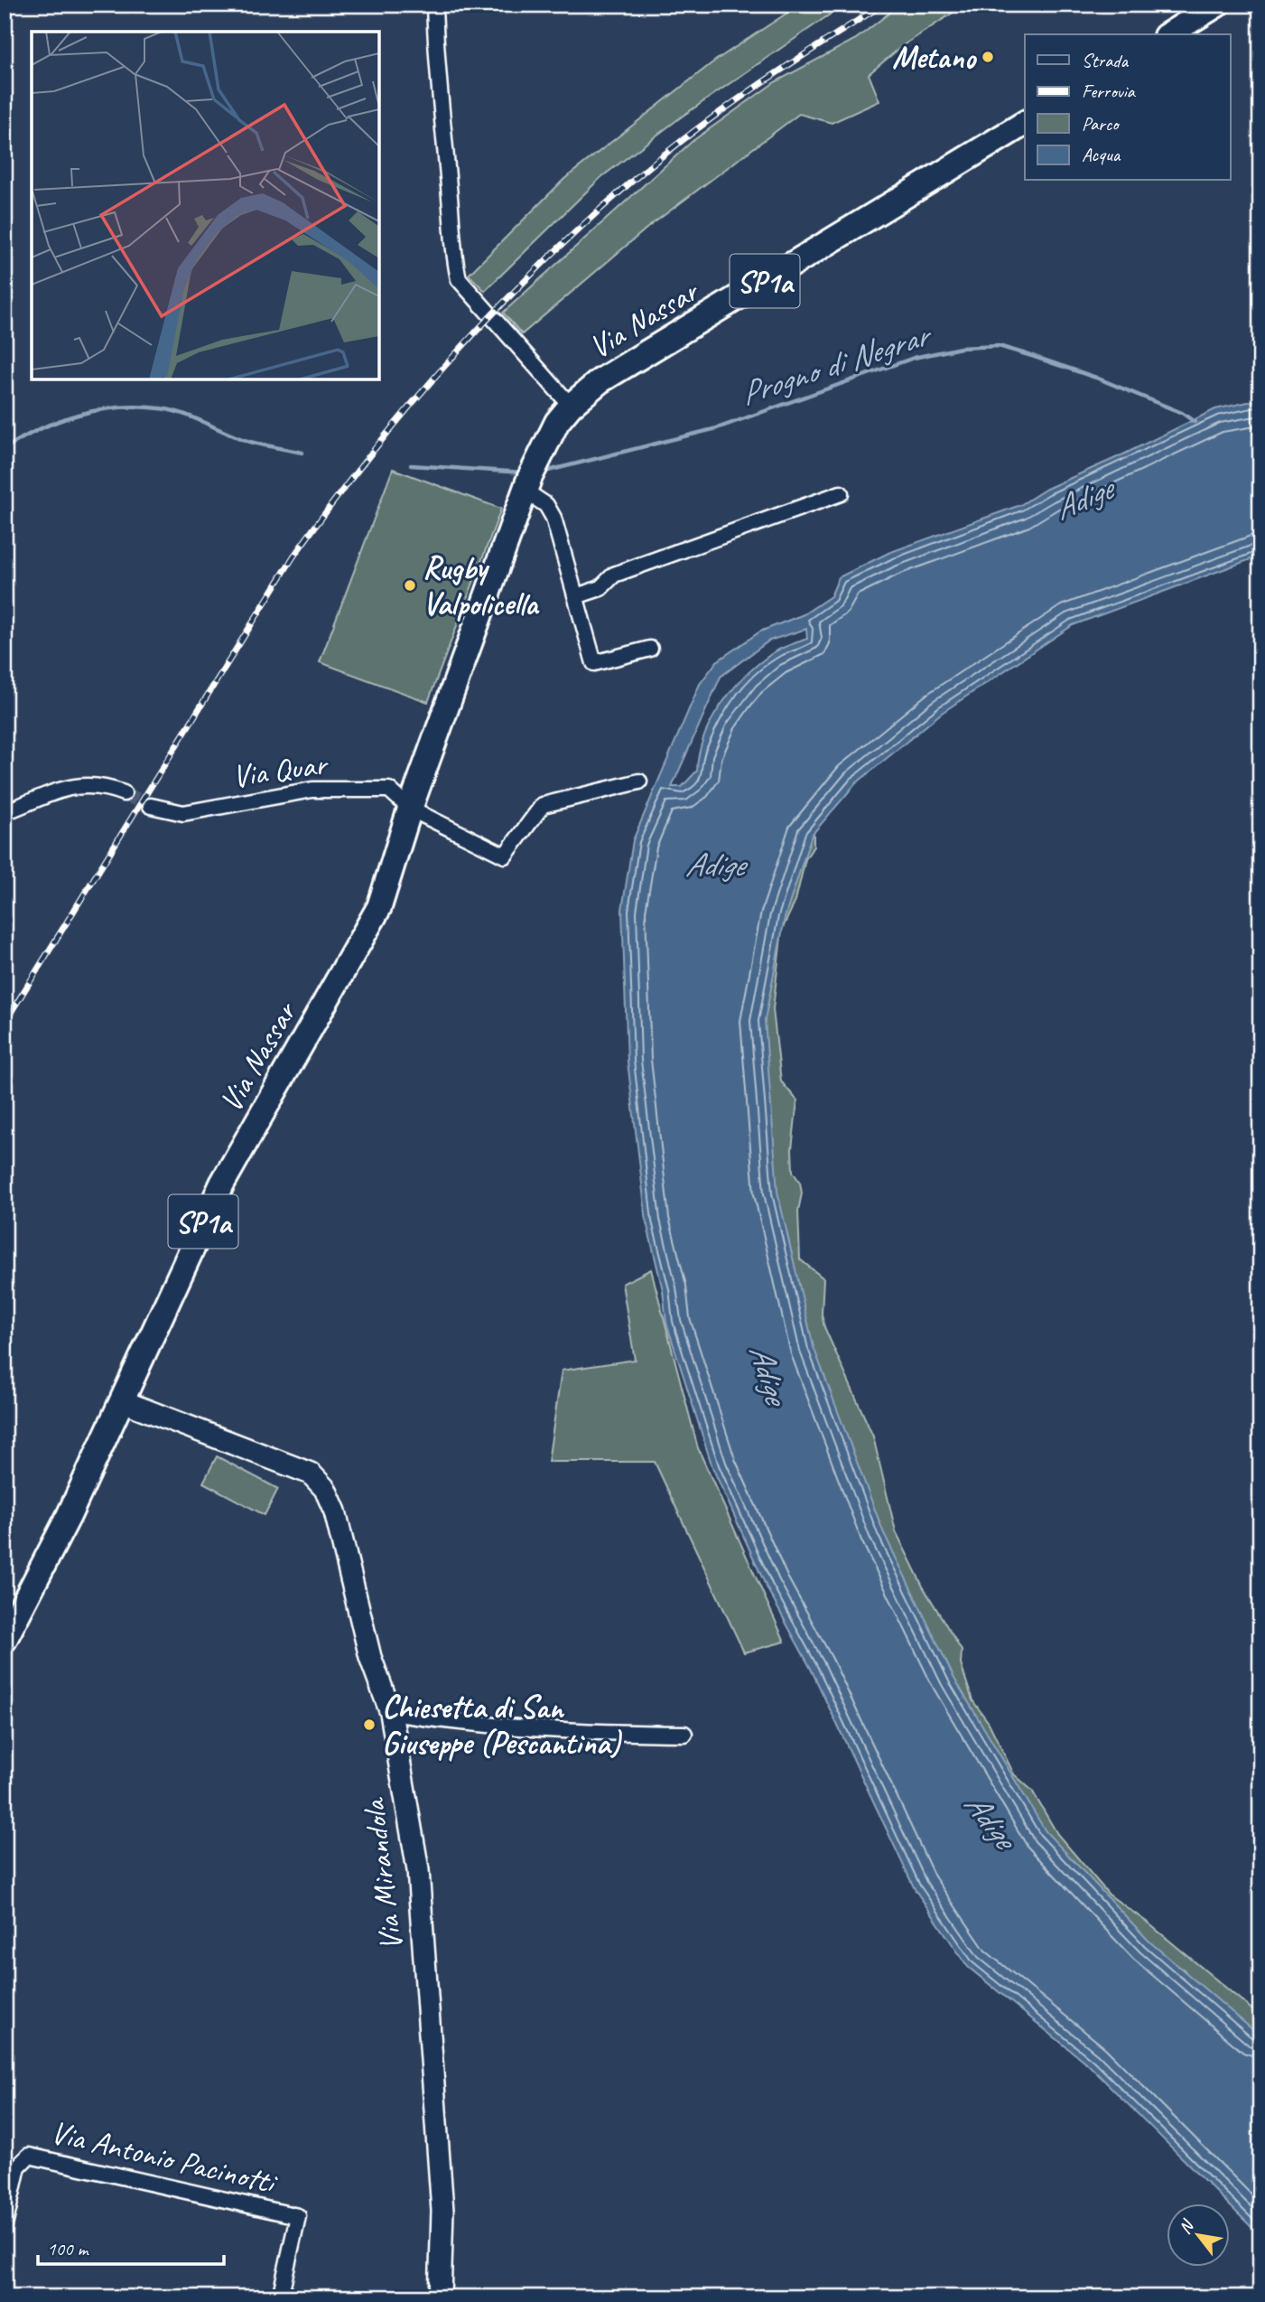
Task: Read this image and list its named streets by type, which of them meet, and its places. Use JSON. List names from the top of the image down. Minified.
{"streets":{"main road":["SP1a","Via Nassar"],"street":["Via Quar","Via Mirandola","Via Antonio Pacinotti"]},"crossings":[["Via Nassar","Via Quar"],["Via Nassar","Via Mirandola"]],"water":["Progno di Negrar","Adige"],"places":["Metano","Rugby Valpolicella","Chiesetta di San Giuseppe (Pescantina)"],"legend":["Strada","Ferrovia","Parco","Acqua"],"scale_bar":"100 m","north":"top left"}
